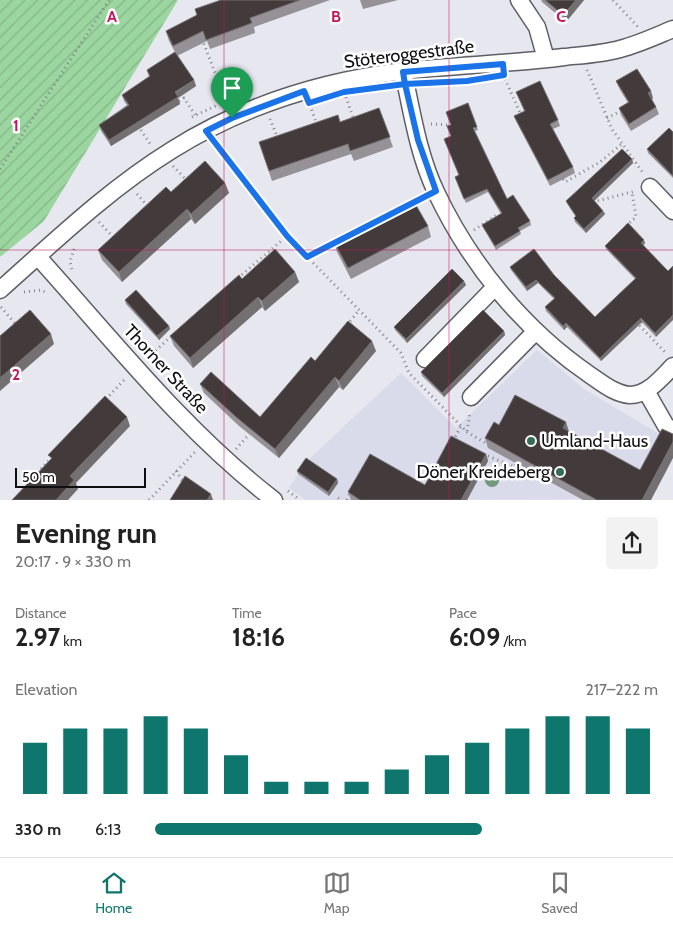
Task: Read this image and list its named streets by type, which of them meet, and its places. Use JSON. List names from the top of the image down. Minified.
{"streets":{"street":["Stöteroggestraße","Thorner Straße"]},"crossings":[["Stöteroggestraße","Thorner Straße"]],"places":["Umland-Haus","Döner Kreideberg"],"scale_bar":"50 m","page":{"scale":"50 m","heading":["Evening run","20:17 · 9 × 330 m"],"stats":[["Distance","2.97 km"],["Time","18:16"],["Pace","6:09 /km"]],"chart":["Elevation","217–222 m"],"list":[{"name":"330 m","note":"6:13"}],"tabs":["Home","Map","Saved"]},"grid":{"columns":["A","B","C"],"rows":["1","2"]}}
